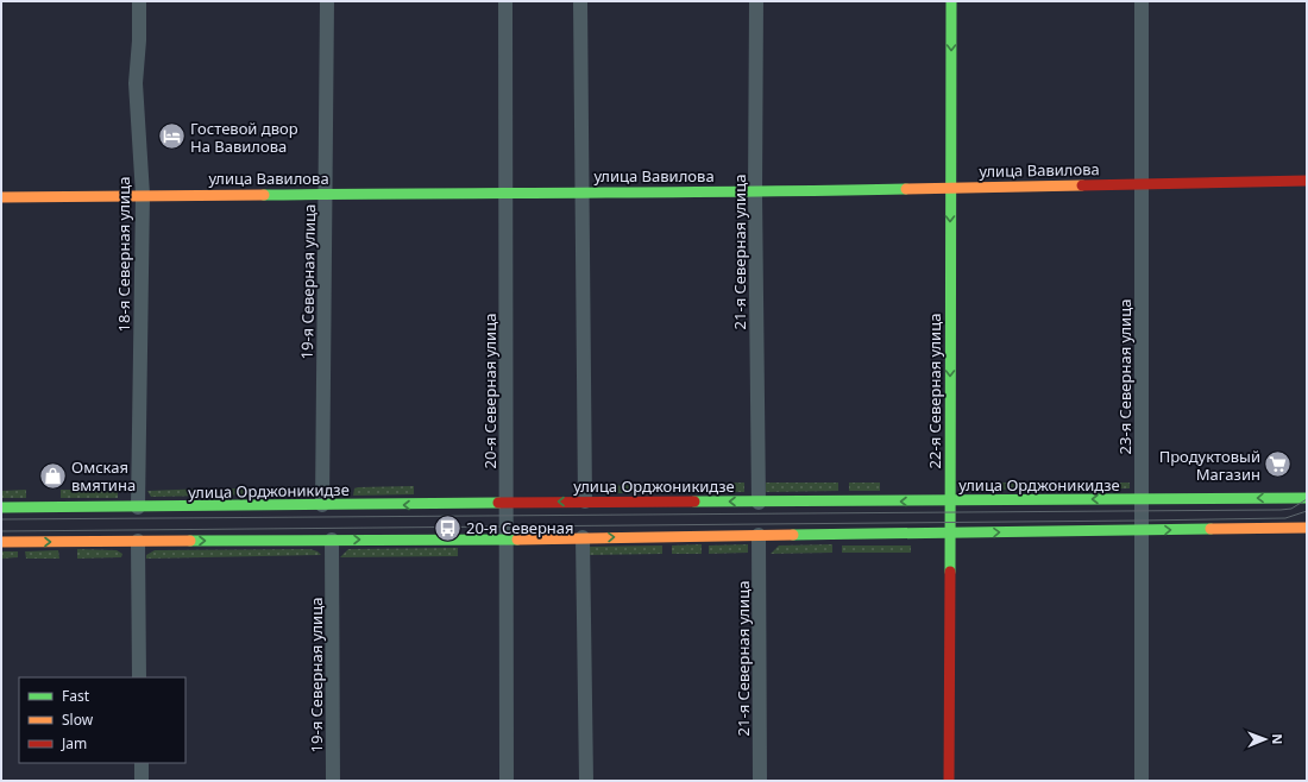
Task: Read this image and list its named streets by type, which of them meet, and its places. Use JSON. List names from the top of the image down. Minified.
{"streets":{"main road":["улица Вавилова","22-я Северная улица","улица Орджоникидзе"],"street":["21-я Северная улица","18-я Северная улица","19-я Северная улица","23-я Северная улица","20-я Северная улица"]},"crossings":[["улица Вавилова","21-я Северная улица"],["улица Вавилова","18-я Северная улица"],["улица Вавилова","19-я Северная улица"],["улица Вавилова","23-я Северная улица"],["улица Вавилова","20-я Северная улица"],["улица Вавилова","22-я Северная улица"],["21-я Северная улица","улица Орджоникидзе"],["18-я Северная улица","улица Орджоникидзе"],["19-я Северная улица","улица Орджоникидзе"],["23-я Северная улица","улица Орджоникидзе"],["20-я Северная улица","улица Орджоникидзе"],["22-я Северная улица","улица Орджоникидзе"]],"one_way":["22-я Северная улица"],"places":{"hotel":["Гостевой двор На Вавилова"],"supermarket":["Продуктовый Магазин"],"shop":["Oмская вмятина"],"bus stop":["20-я Северная"]},"legend":["Fast","Slow","Jam"],"north":"right"}
